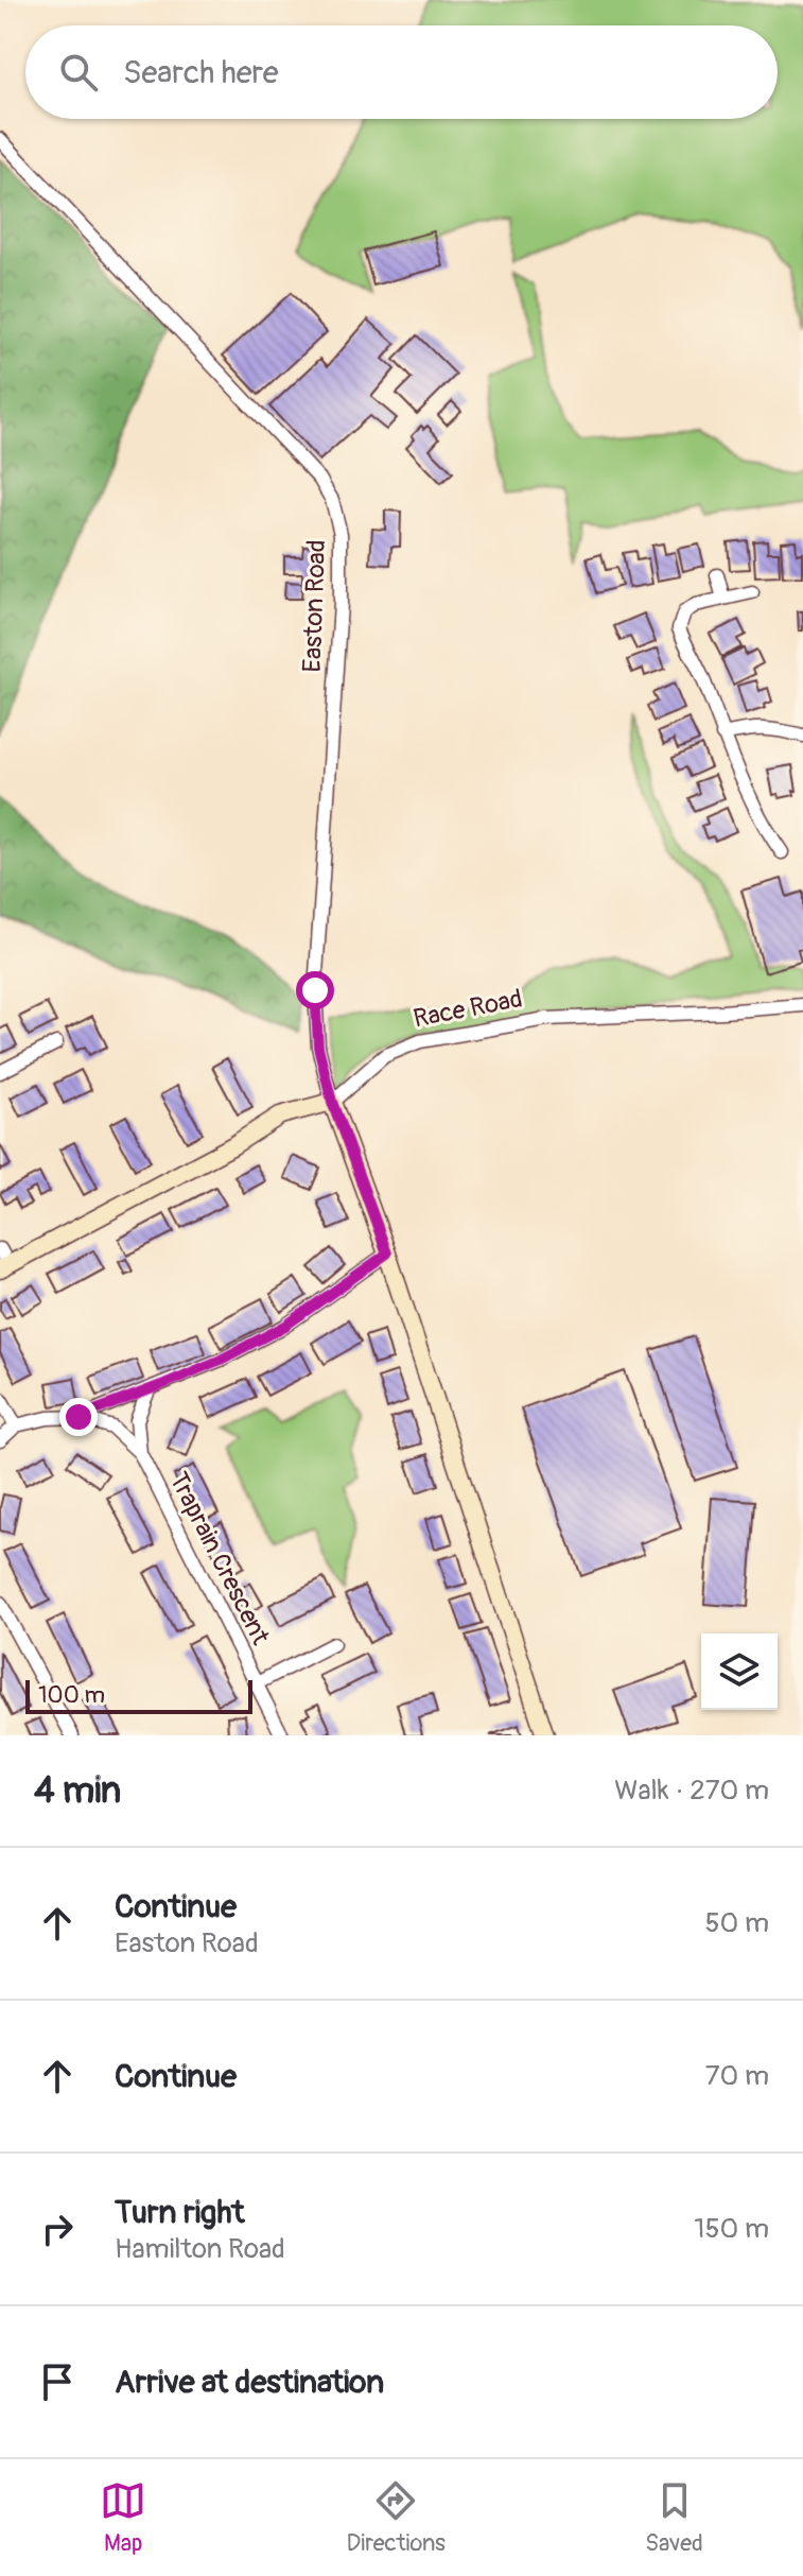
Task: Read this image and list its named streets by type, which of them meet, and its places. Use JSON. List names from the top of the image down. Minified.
{"streets":{"street":["Easton Road","Race Road","Traprain Crescent"]},"crossings":[["Easton Road","Race Road"]],"scale_bar":"100 m","page":{"search":"Search here","scale":"100 m","heading":["4 min","Walk · 270 m"],"list":[["Continue","Easton Road","50 m"],["Continue","70 m"],["Turn right","Hamilton Road","150 m"],"Arrive at destination"],"nav":["Map","Directions","Saved"]}}
